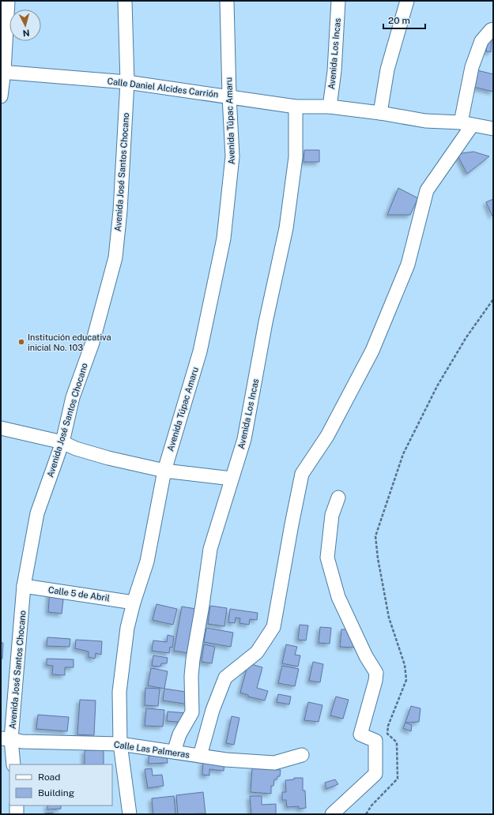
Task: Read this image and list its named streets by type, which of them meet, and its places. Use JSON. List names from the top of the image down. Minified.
{"streets":{"street":["Avenida Los Incas","Calle Daniel Alcides Carrión","Avenida Túpac Amaru","Avenida José Santos Chocano","Calle 5 de Abril","Calle Las Palmeras"]},"crossings":[["Avenida Los Incas","Calle Daniel Alcides Carrión"],["Avenida Los Incas","Calle Las Palmeras"],["Calle Daniel Alcides Carrión","Avenida Túpac Amaru"],["Calle Daniel Alcides Carrión","Avenida José Santos Chocano"],["Avenida Túpac Amaru","Calle 5 de Abril"],["Avenida Túpac Amaru","Calle Las Palmeras"],["Avenida José Santos Chocano","Calle 5 de Abril"],["Avenida José Santos Chocano","Calle Las Palmeras"]],"places":["Institución educativa inicial No. 103"],"legend":["Road","Building"],"scale_bar":"20 m","north":"bottom"}
